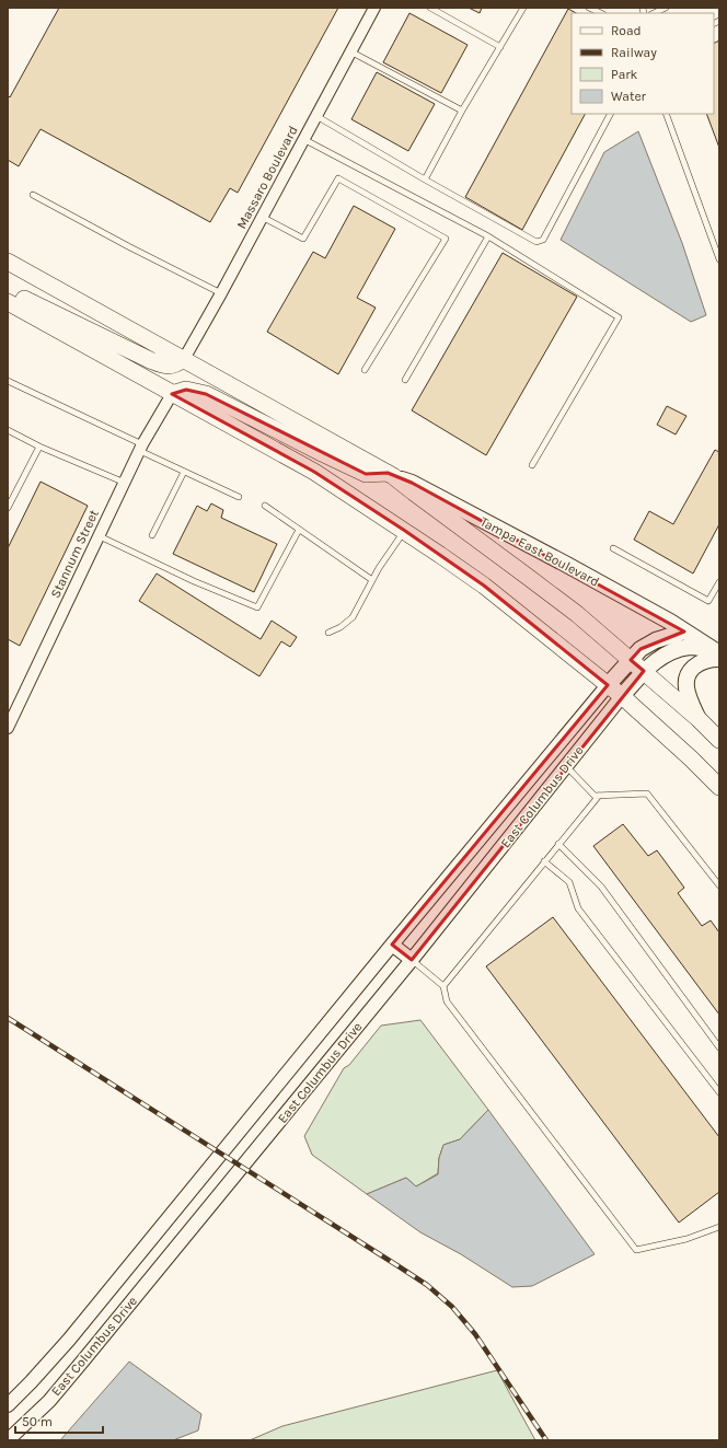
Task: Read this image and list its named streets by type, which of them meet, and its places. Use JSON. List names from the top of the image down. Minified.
{"streets":{"main road":["Tampa East Boulevard"],"street":["Massaro Boulevard","Stannum Street","East Columbus Drive"]},"legend":["Road","Railway","Park","Water"],"scale_bar":"50 m"}
